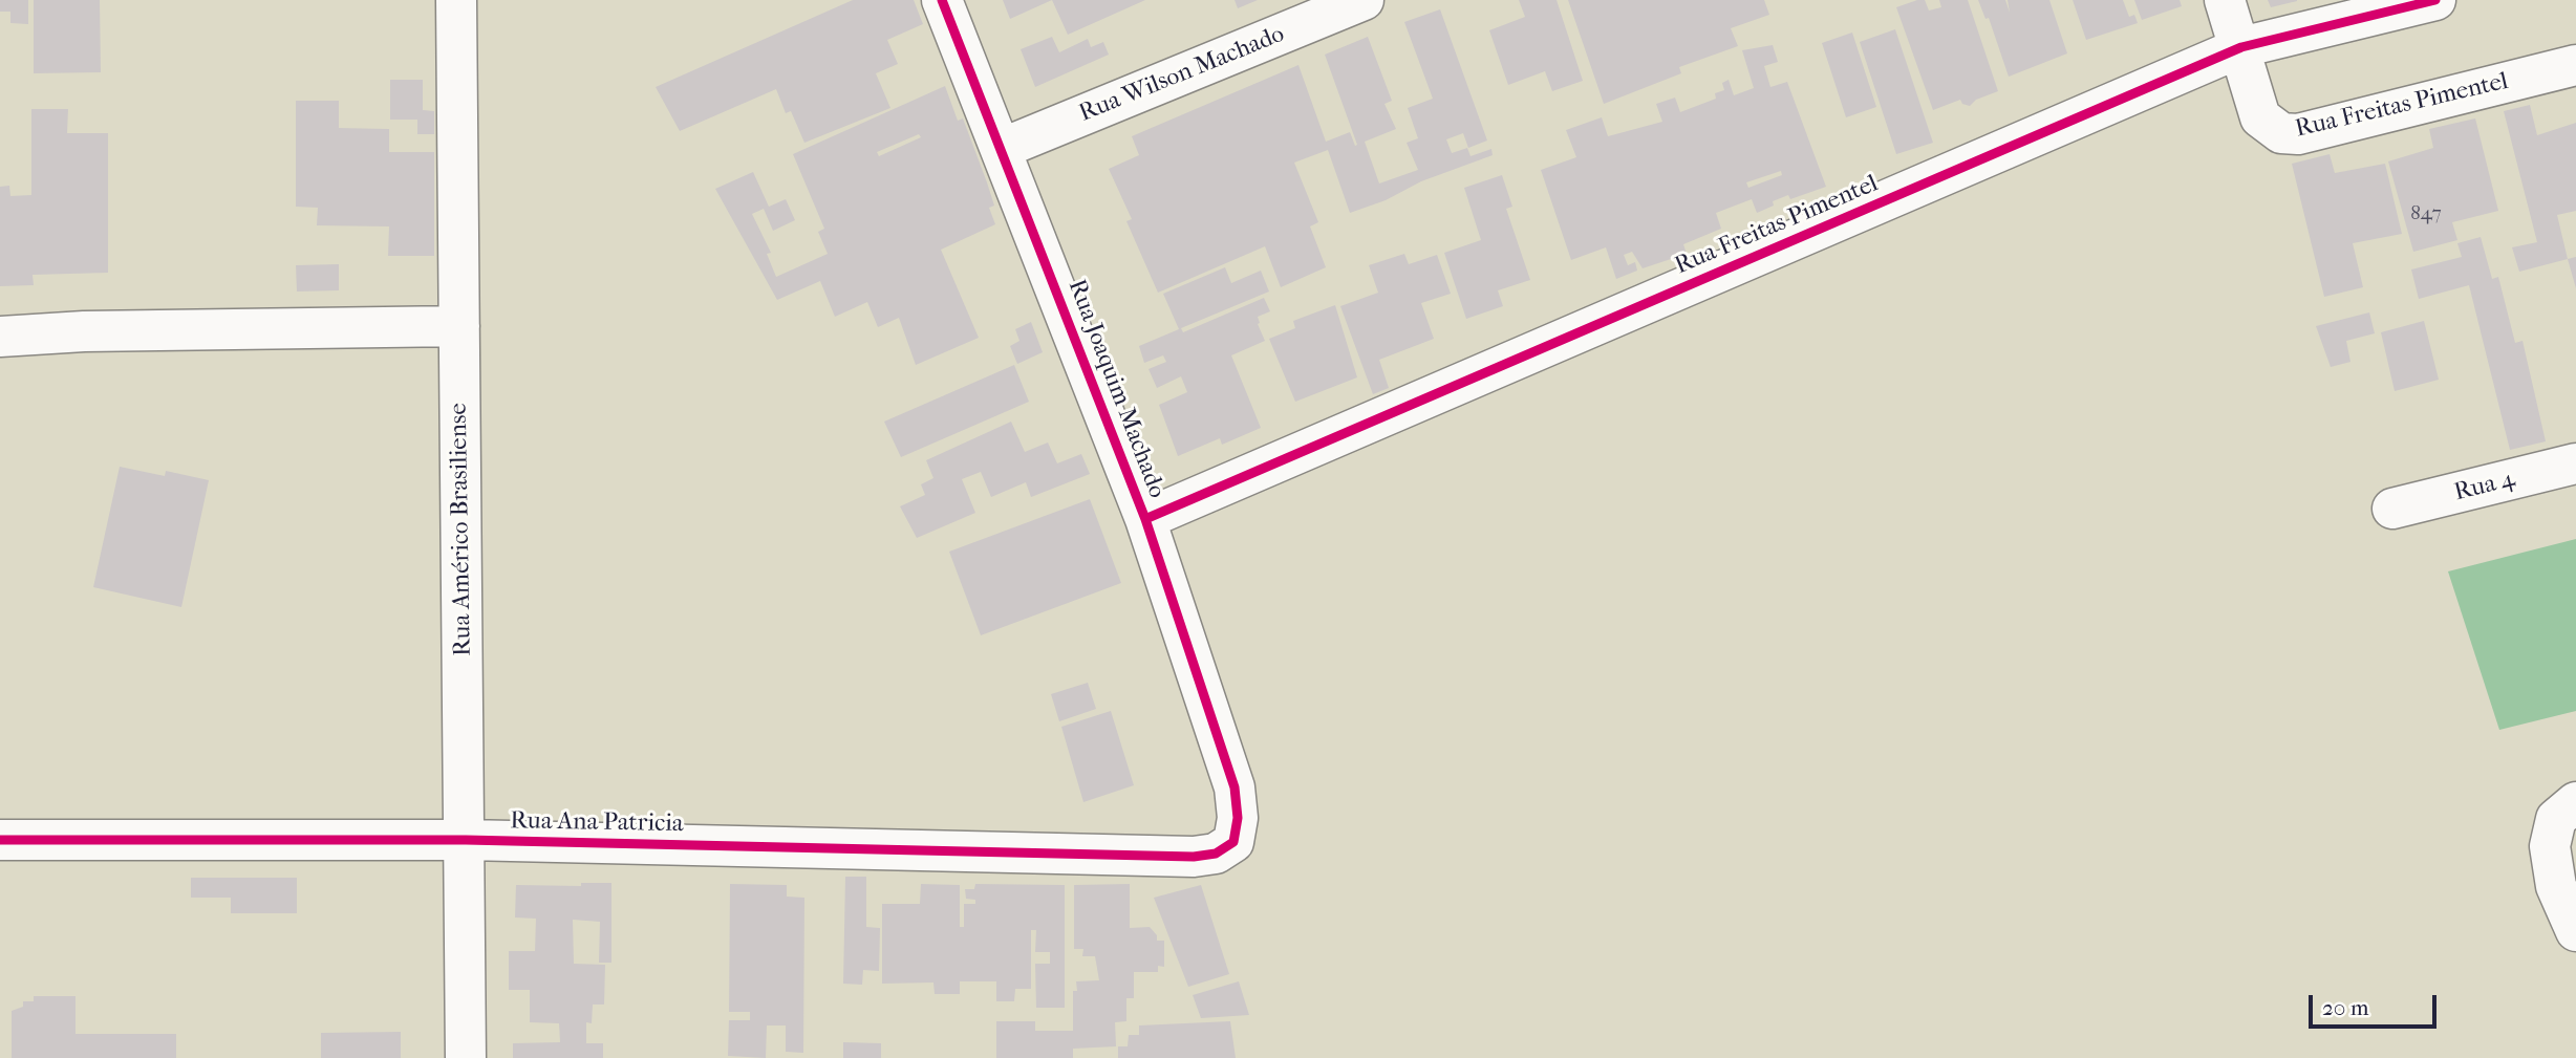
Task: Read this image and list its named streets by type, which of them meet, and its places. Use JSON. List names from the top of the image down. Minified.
{"streets":{"street":["Rua Wilson Machado","Rua Freitas Pimentel","Rua Joaquim Machado","Rua 4","Rua Américo Brasiliense","Rua Ana Patricia"]},"crossings":[["Rua Wilson Machado","Rua Joaquim Machado"],["Rua Freitas Pimentel","Rua Joaquim Machado"],["Rua Joaquim Machado","Rua Ana Patricia"],["Rua Américo Brasiliense","Rua Ana Patricia"]],"house_numbers":["847"],"scale_bar":"20 m"}
